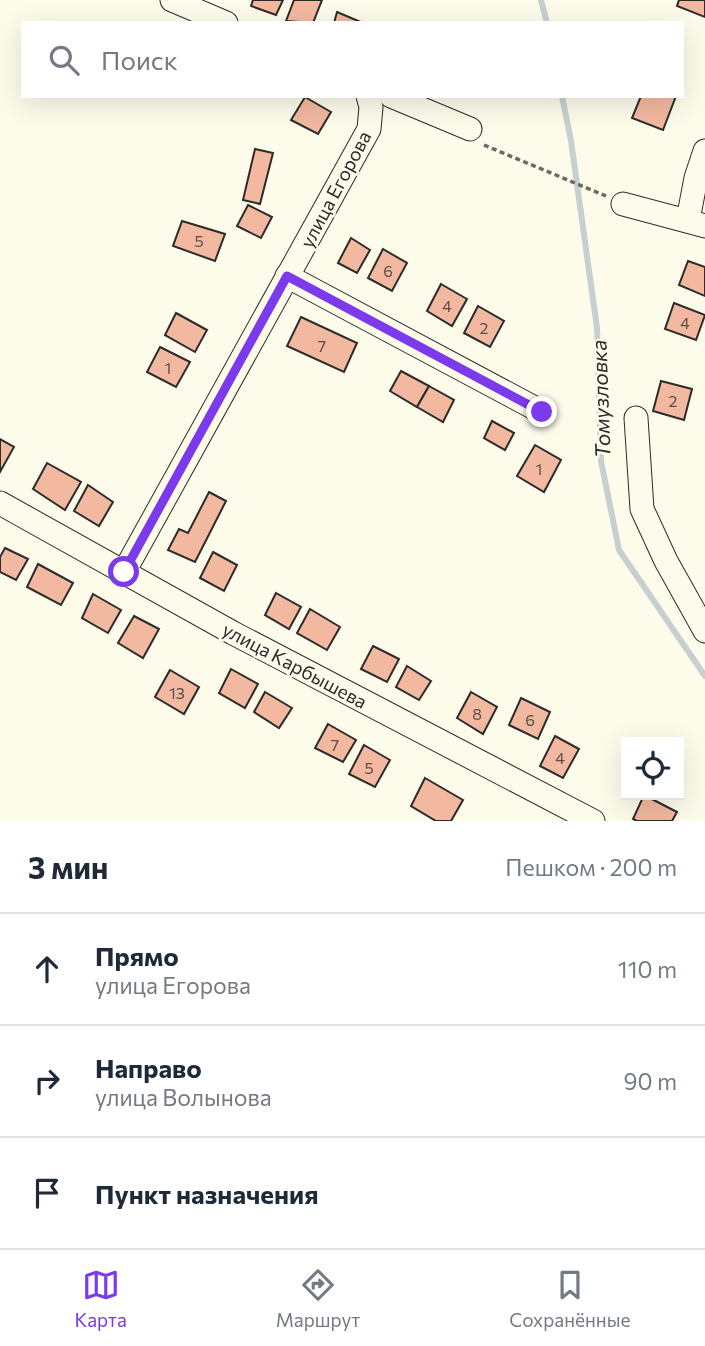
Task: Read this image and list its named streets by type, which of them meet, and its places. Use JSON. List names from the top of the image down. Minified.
{"streets":{"street":["улица Егорова","улица Карбышева"]},"crossings":[["улица Егорова","улица Карбышева"]],"water":["Томузловка"],"house_numbers":["5","6","4","4","2","7","1","2","1","13","8","6","7","4","5"],"page":{"search":"Поиск","heading":["3 мин","Пешком · 200 m"],"list":[["Прямо","улица Егорова","110 m"],["Направо","улица Волынова","90 m"],"Пункт назначения"],"nav":["Карта","Маршрут","Сохранённые"]}}
